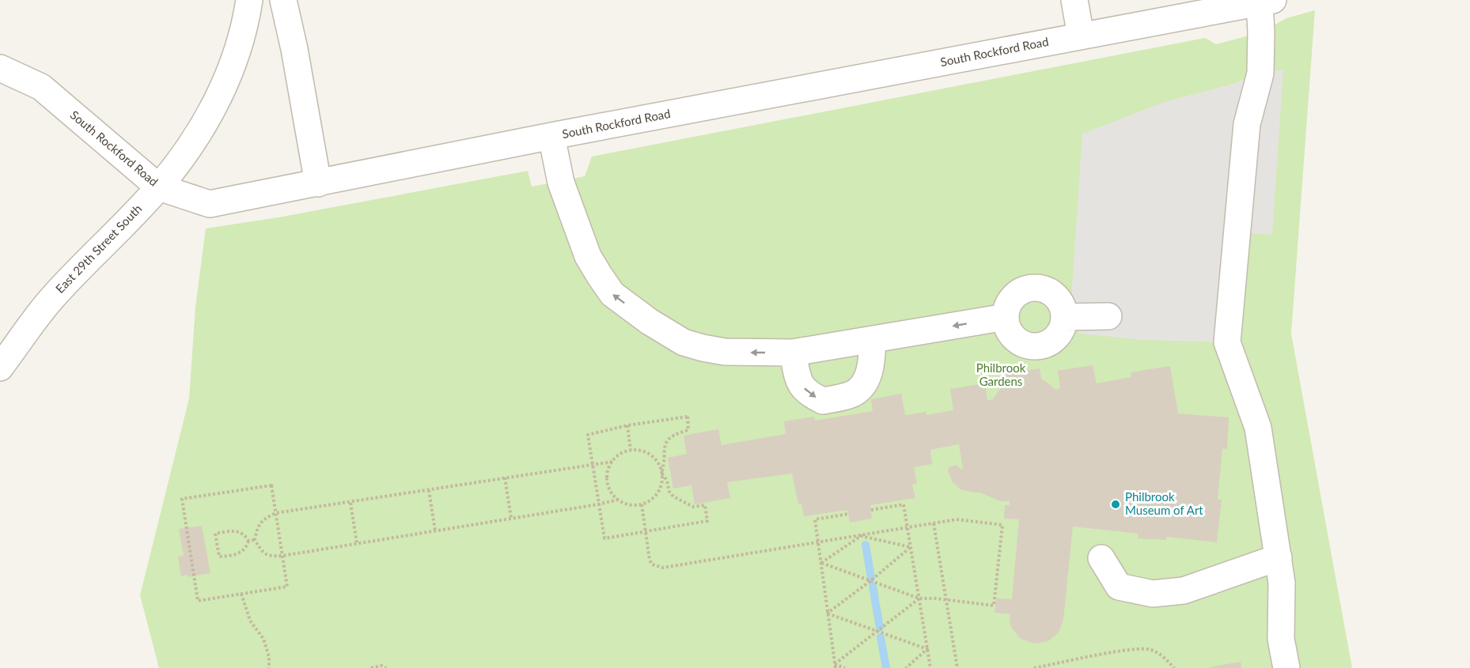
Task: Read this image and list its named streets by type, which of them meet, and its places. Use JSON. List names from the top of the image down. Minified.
{"streets":{"street":["South Rockford Road","East 29th Street South"]},"crossings":[["South Rockford Road","East 29th Street South"]],"parks":["Philbrook Gardens"],"places":["Philbrook Museum of Art"]}
